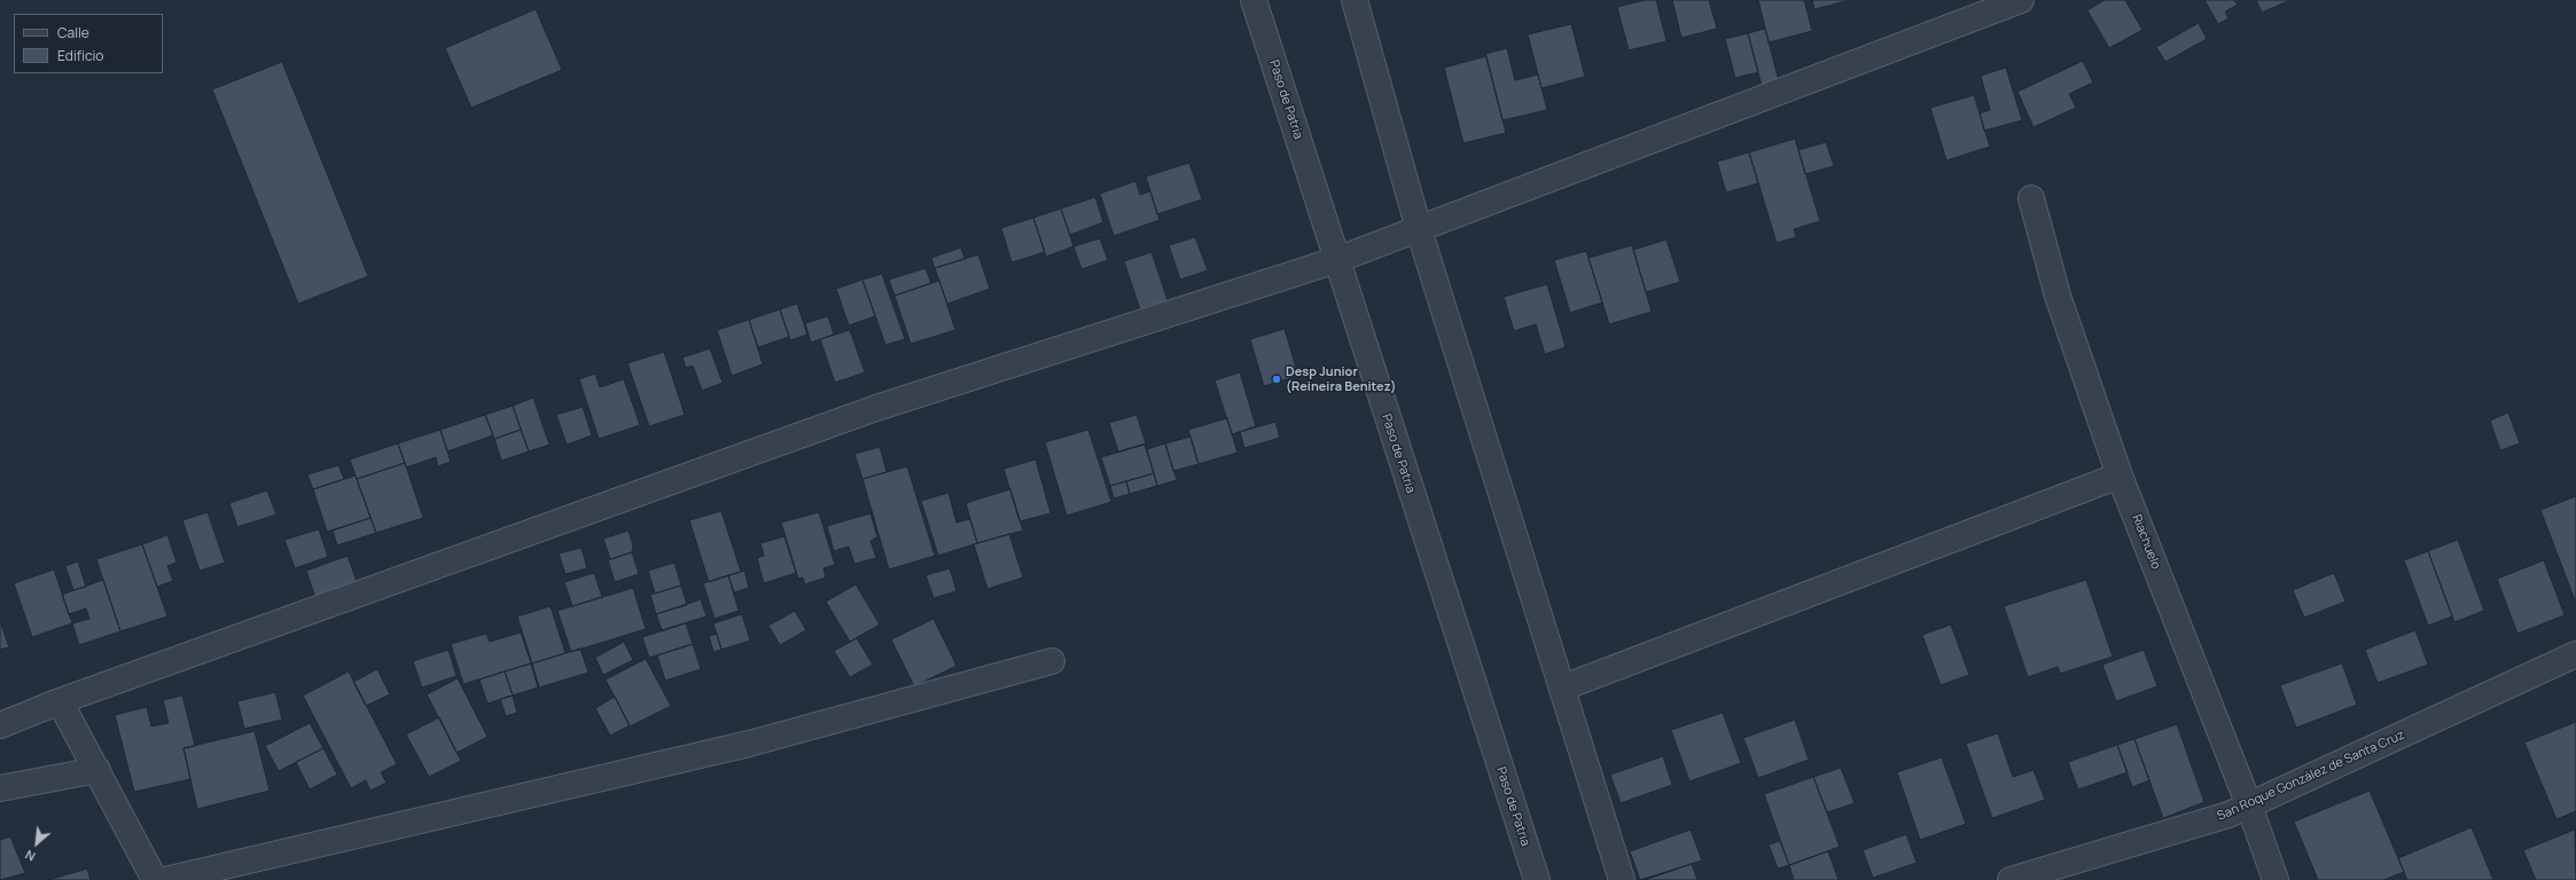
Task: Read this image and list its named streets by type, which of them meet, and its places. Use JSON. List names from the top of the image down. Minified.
{"streets":{"street":["Paso de Patria","Riachuelo","San Roque González de Santa Cruz"]},"crossings":[["Riachuelo","San Roque González de Santa Cruz"]],"places":["Desp Junior (Reineira Benitez)"],"legend":["Calle","Edificio"],"north":"bottom left"}
